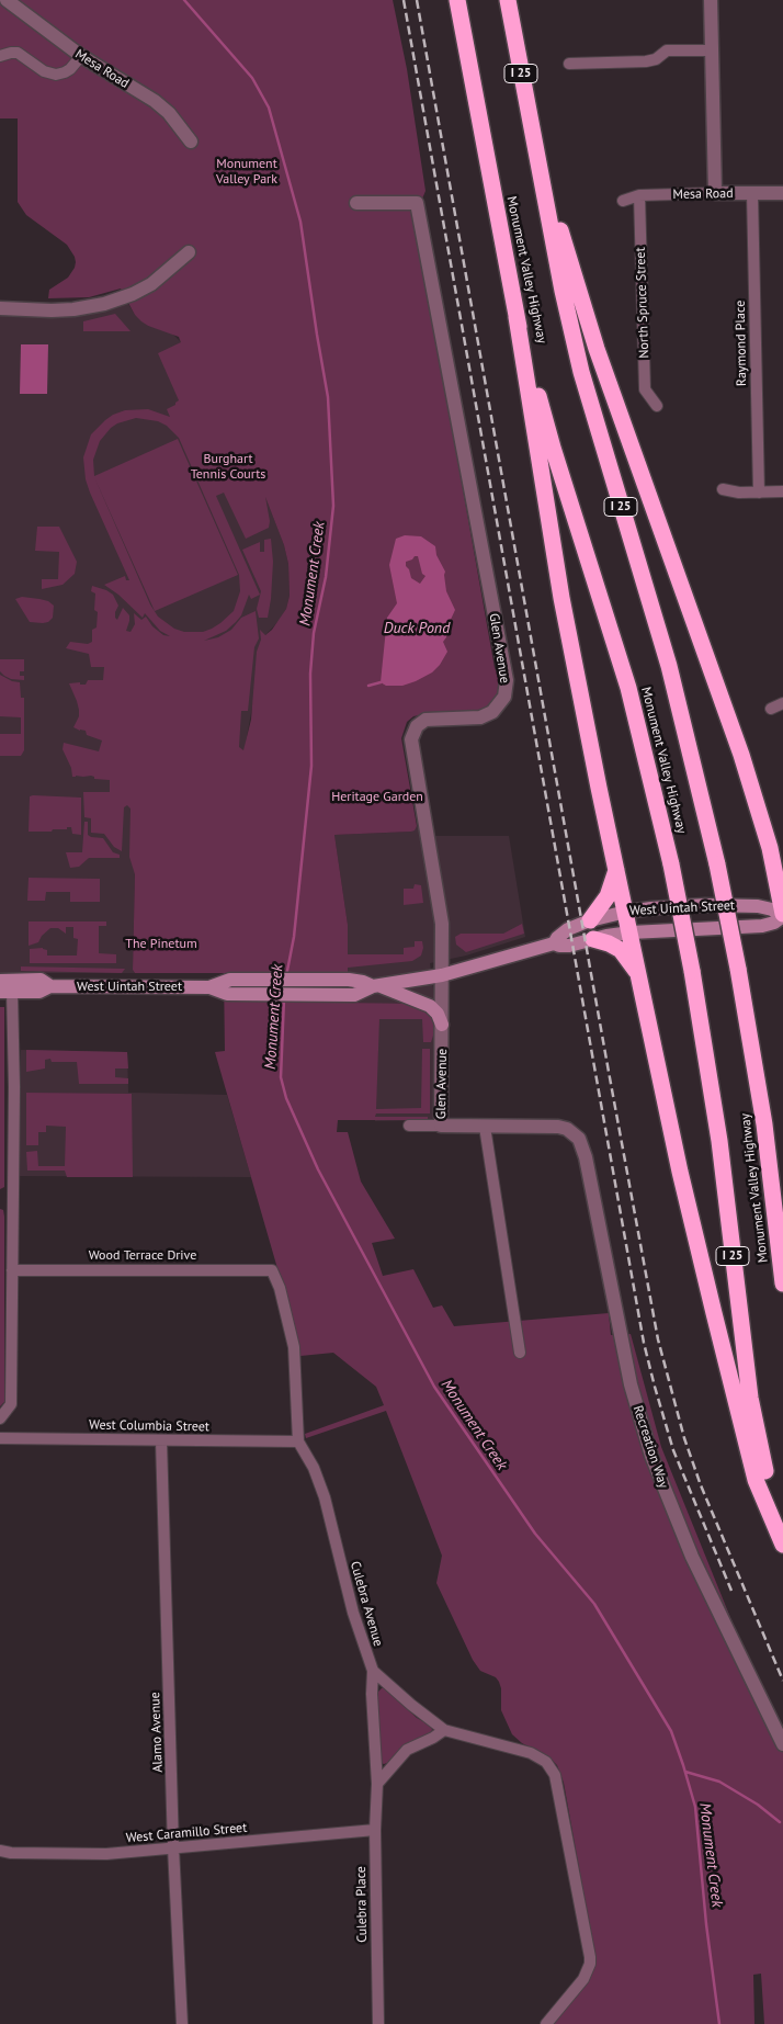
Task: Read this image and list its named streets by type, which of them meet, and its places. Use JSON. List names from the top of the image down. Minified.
{"streets":{"highway":["I 25","Monument Valley Highway"],"main road":["West Uintah Street"],"street":["Mesa Road","North Spruce Street","Raymond Place","Glen Avenue","Wood Terrace Drive","West Columbia Street","Recreation Way","Culebra Avenue","Alamo Avenue","West Caramillo Street","Culebra Place"]},"crossings":[["Mesa Road","North Spruce Street"],["Mesa Road","Raymond Place"],["Glen Avenue","West Uintah Street"],["Wood Terrace Drive","Culebra Avenue"],["West Columbia Street","Culebra Avenue"],["West Columbia Street","Alamo Avenue"],["Culebra Avenue","Culebra Place"],["Alamo Avenue","West Caramillo Street"],["West Caramillo Street","Culebra Place"]],"water":["Monument Creek","Duck Pond"],"parks":["Monument Valley Park","Burghart Tennis Courts","Heritage Garden","The Pinetum"]}
